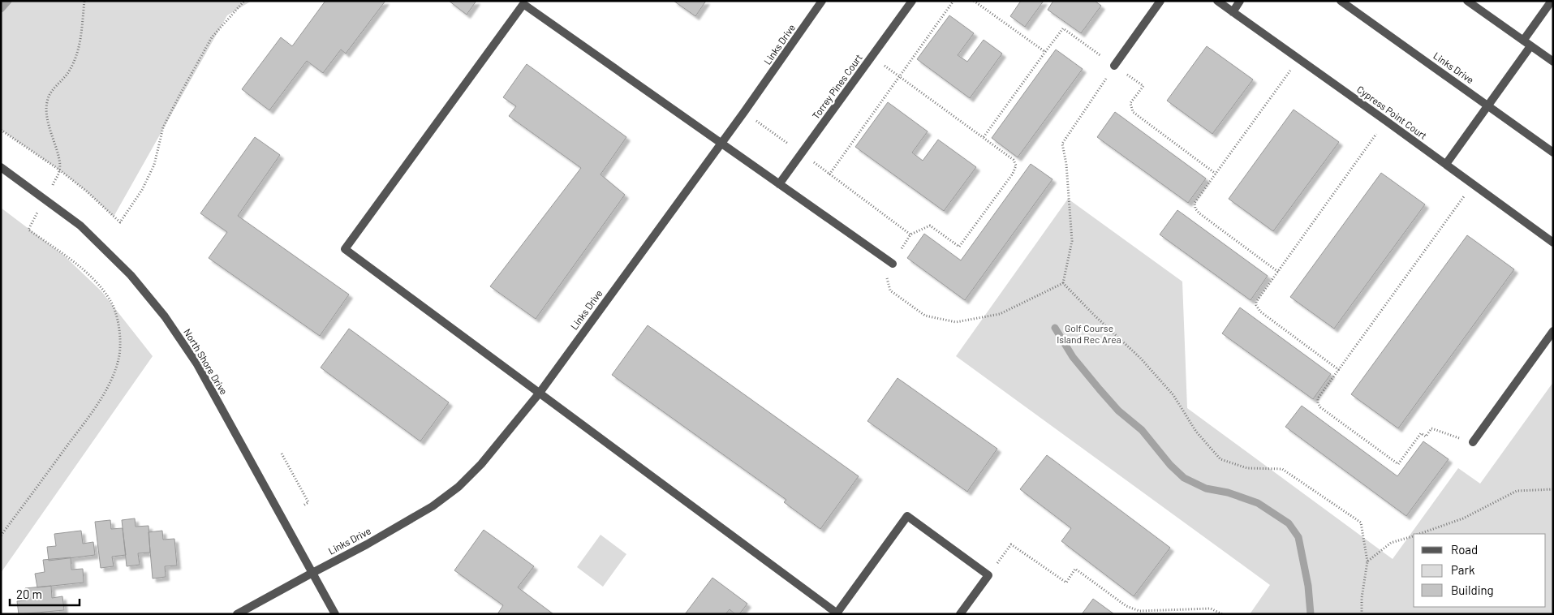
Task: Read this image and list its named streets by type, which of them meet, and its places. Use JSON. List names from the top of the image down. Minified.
{"streets":{"street":["Links Drive","Torrey Pines Court","Cypress Point Court","North Shore Drive"]},"crossings":[["Links Drive","North Shore Drive"]],"parks":["Golf Course Island Rec Area"],"legend":["Road","Park","Building"],"scale_bar":"20 m"}
